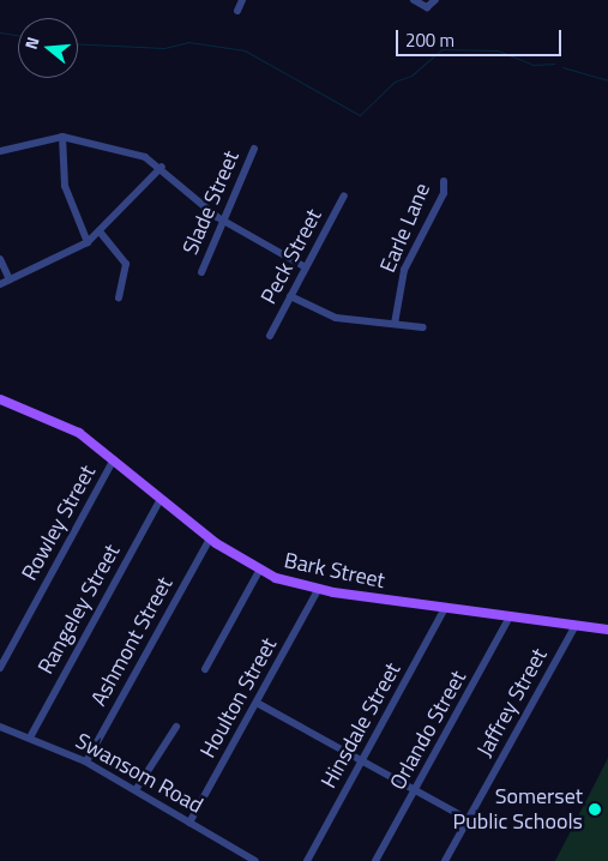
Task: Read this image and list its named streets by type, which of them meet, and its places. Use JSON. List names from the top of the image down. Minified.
{"streets":{"main road":["Bark Street"],"street":["Slade Street","Earle Lane","Peck Street","Rowley Street","Rangeley Street","Ashmont Street","Houlton Street","Jaffrey Street","Hinsdale Street","Orlando Street","Swansom Road"]},"crossings":[["Rowley Street","Bark Street"],["Bark Street","Rangeley Street"],["Bark Street","Ashmont Street"],["Bark Street","Houlton Street"],["Bark Street","Jaffrey Street"],["Bark Street","Hinsdale Street"],["Bark Street","Orlando Street"],["Rangeley Street","Swansom Road"],["Ashmont Street","Swansom Road"],["Houlton Street","Swansom Road"]],"places":["Somerset Public Schools"],"scale_bar":"200 m","north":"left"}
